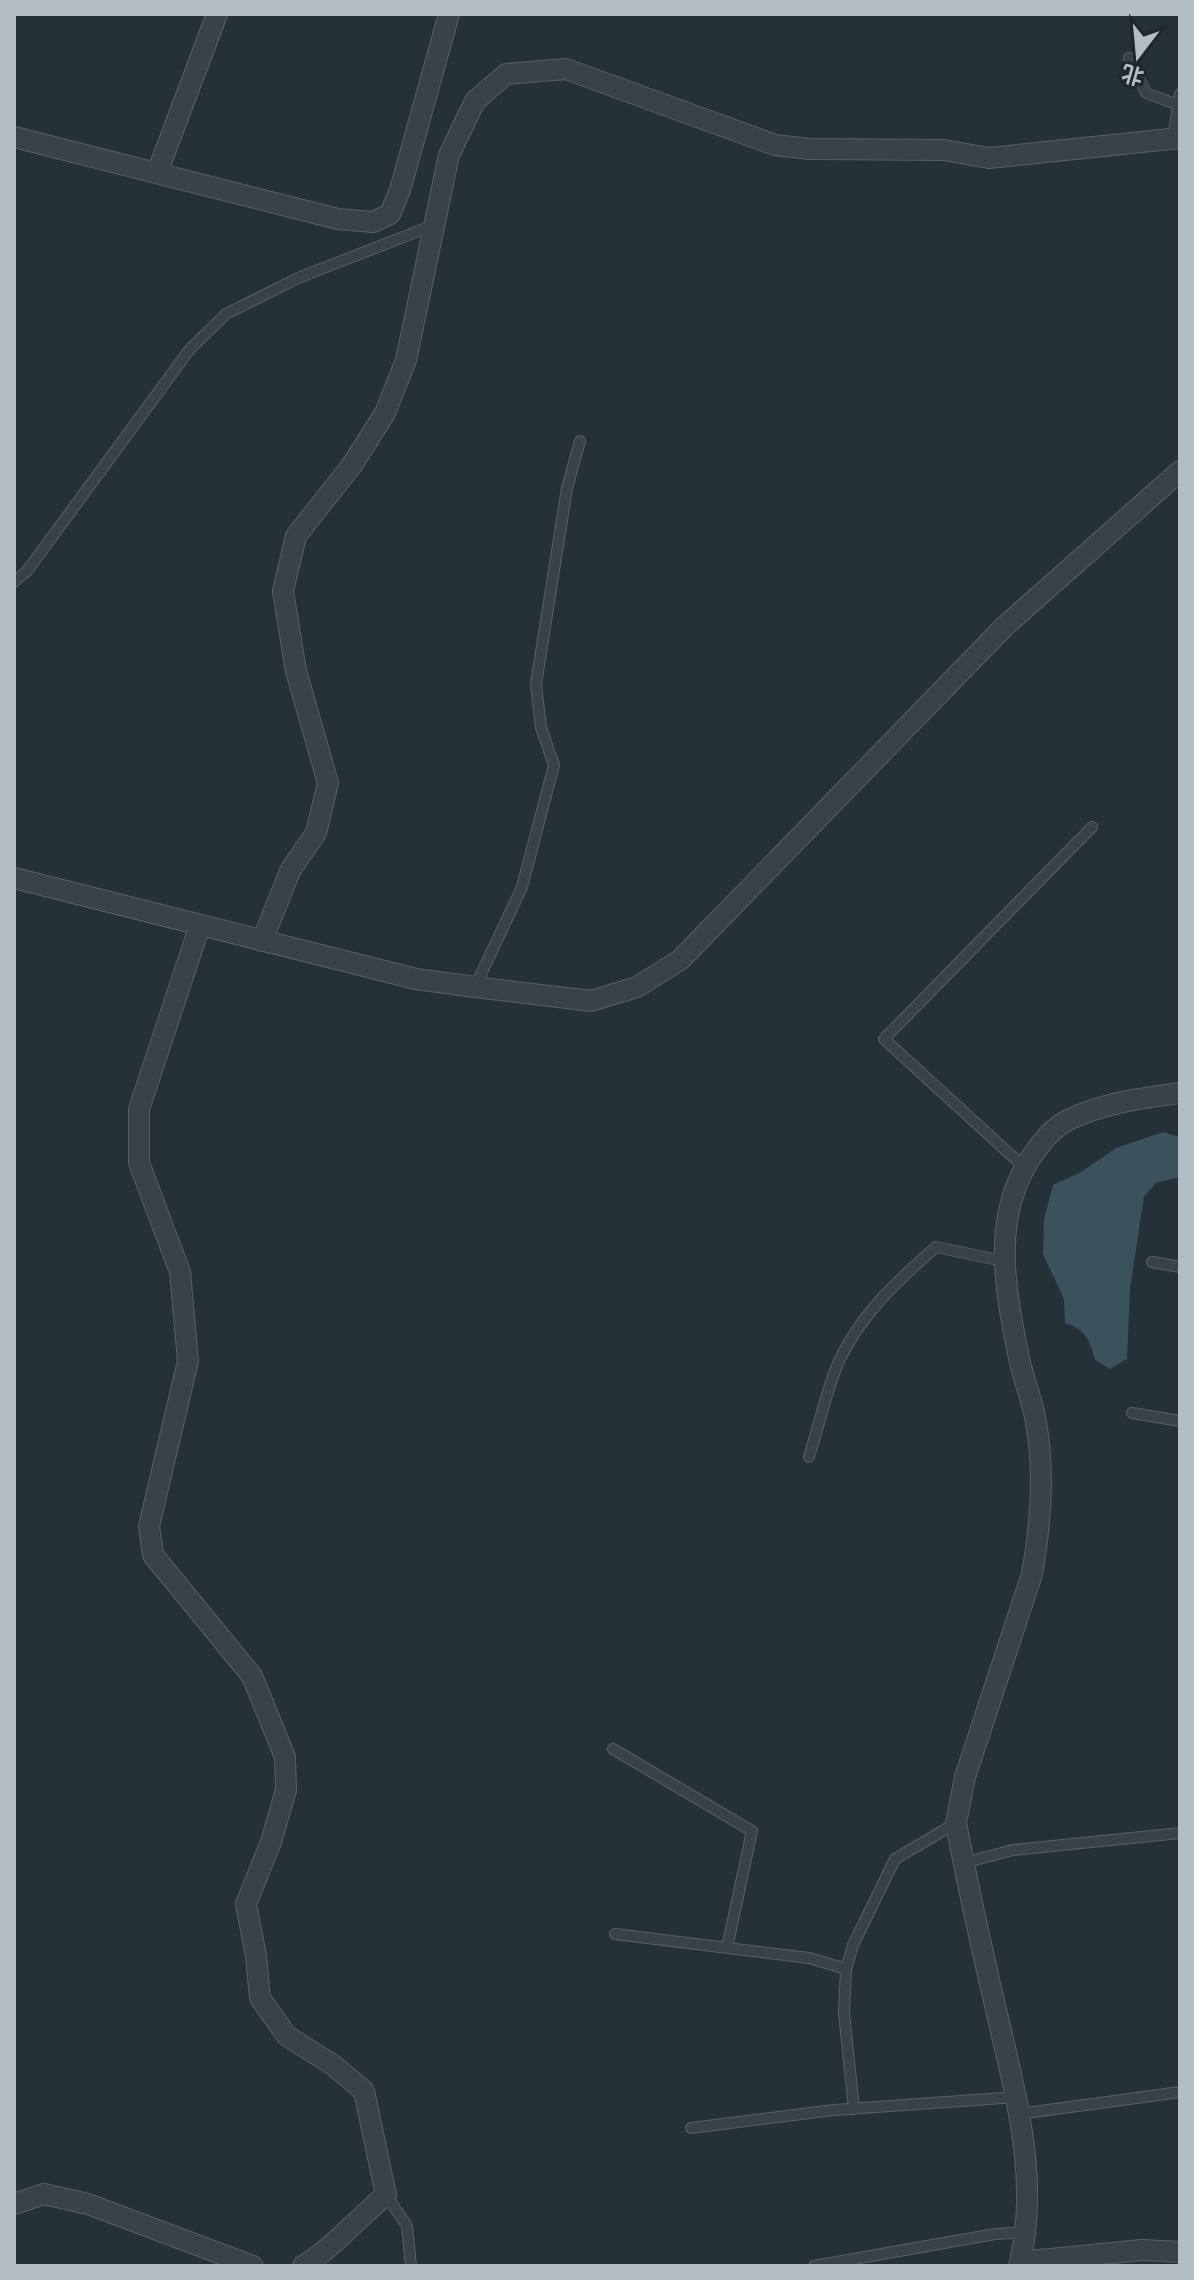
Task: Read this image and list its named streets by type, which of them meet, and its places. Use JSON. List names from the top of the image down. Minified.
{"north":"bottom"}
